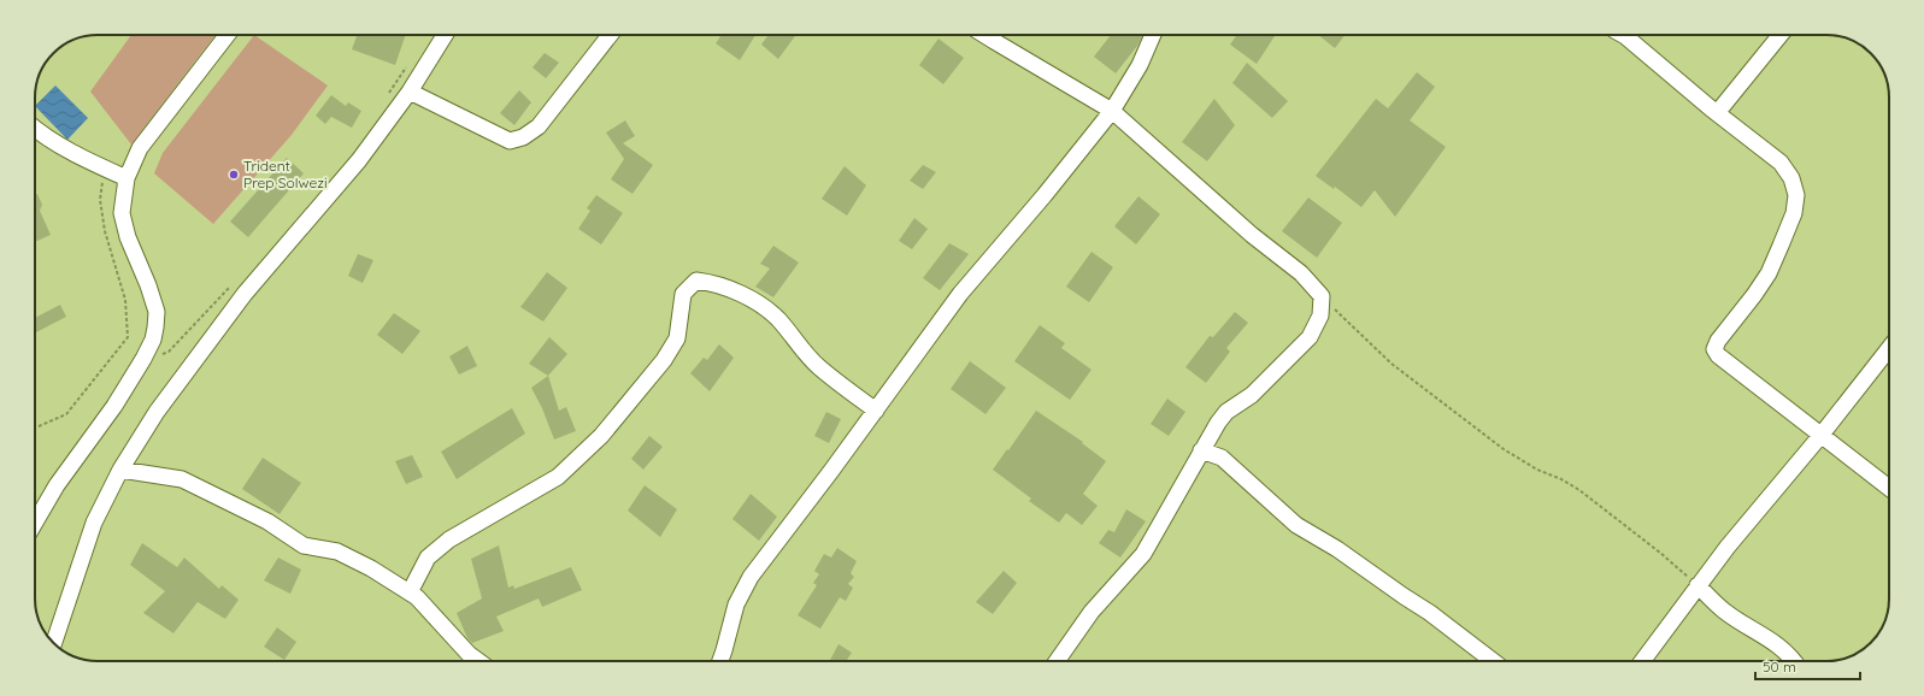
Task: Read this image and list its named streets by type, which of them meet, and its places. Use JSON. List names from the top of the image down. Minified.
{"places":["Trident Prep Solwezi"],"scale_bar":"50 m"}
